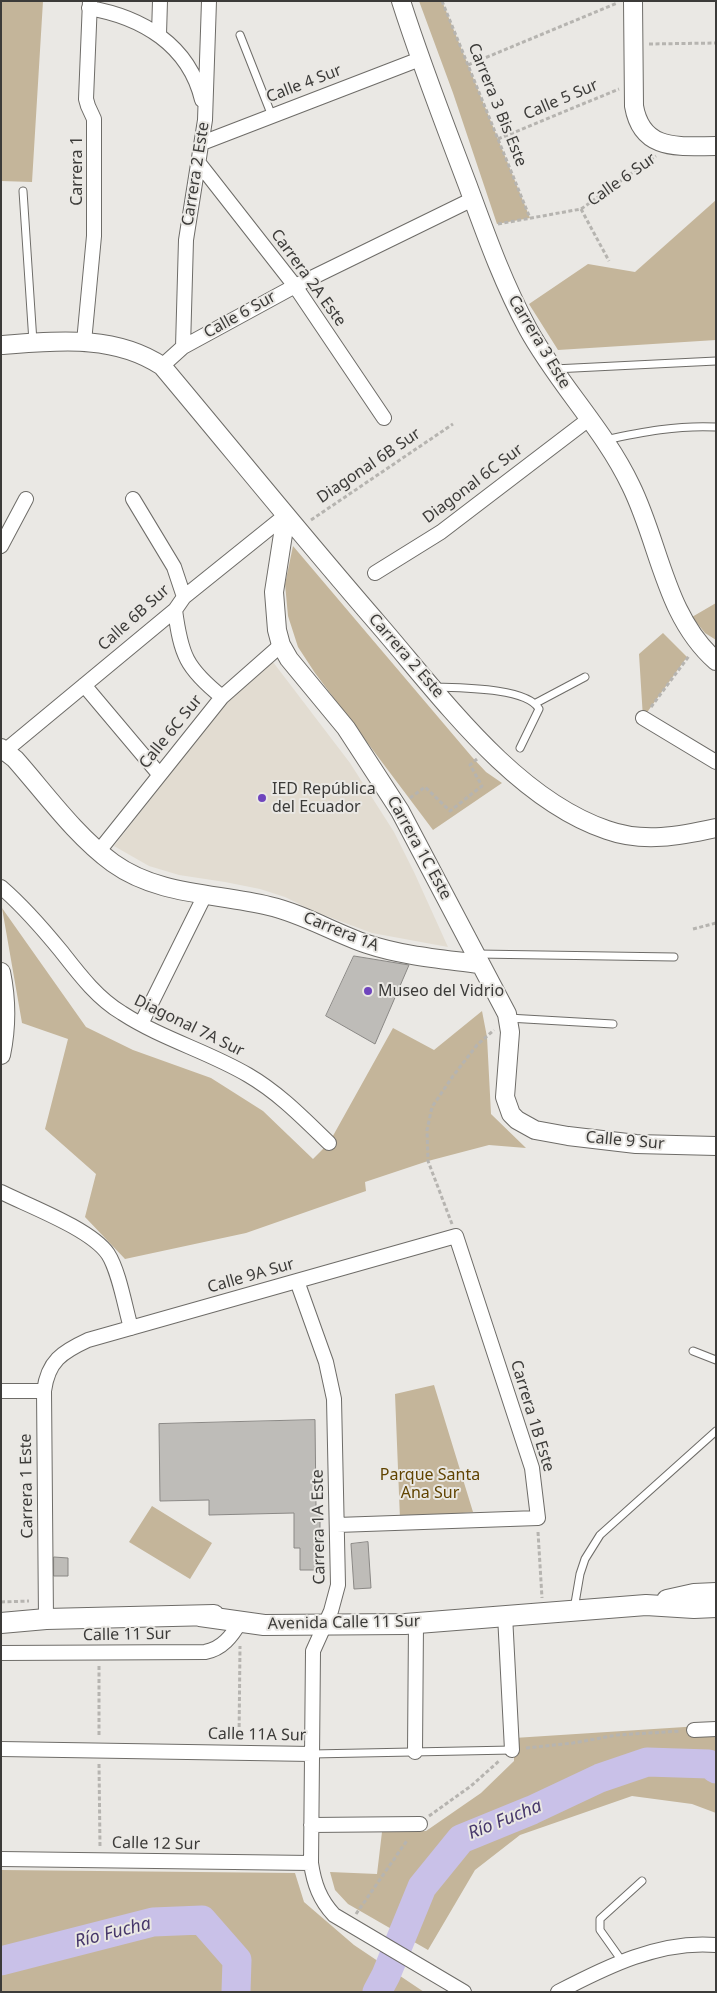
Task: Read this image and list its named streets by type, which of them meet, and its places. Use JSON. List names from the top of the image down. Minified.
{"streets":{"main road":["Avenida Calle 11 Sur"],"street":["Calle 4 Sur","Carrera 1","Carrera 2 Este","Calle 6 Sur","Carrera 2A Este","Carrera 3 Este","Diagonal 6C Sur","Calle 6B Sur","Calle 6C Sur","Carrera 1C Este","Carrera 1A","Diagonal 7A Sur","Calle 9 Sur","Calle 9A Sur","Carrera 1B Este","Carrera 1 Este","Carrera 1A Este","Calle 11 Sur","Calle 11A Sur","Calle 12 Sur"],"path":["Calle 5 Sur","Carrera 3 Bis Este","Diagonal 6B Sur"]},"crossings":[["Calle 4 Sur","Carrera 2 Este"],["Calle 4 Sur","Carrera 3 Este"],["Calle 5 Sur","Carrera 3 Bis Este"],["Calle 5 Sur","Calle 6 Sur"],["Carrera 3 Bis Este","Calle 6 Sur"],["Carrera 2 Este","Calle 6 Sur"],["Carrera 2 Este","Carrera 2A Este"],["Carrera 2 Este","Diagonal 6B Sur"],["Carrera 2 Este","Calle 6B Sur"],["Carrera 2 Este","Carrera 1C Este"],["Calle 6 Sur","Carrera 2A Este"],["Calle 6 Sur","Carrera 3 Este"],["Carrera 3 Este","Diagonal 6C Sur"],["Calle 6B Sur","Carrera 1C Este"],["Calle 6B Sur","Carrera 1A"],["Calle 6C Sur","Carrera 1C Este"],["Calle 6C Sur","Carrera 1A"],["Carrera 1C Este","Carrera 1A"],["Carrera 1C Este","Calle 9 Sur"],["Calle 9A Sur","Carrera 1B Este"],["Calle 9A Sur","Carrera 1 Este"],["Calle 9A Sur","Carrera 1A Este"],["Carrera 1 Este","Avenida Calle 11 Sur"],["Carrera 1A Este","Avenida Calle 11 Sur"],["Carrera 1A Este","Calle 11A Sur"],["Carrera 1A Este","Calle 12 Sur"],["Avenida Calle 11 Sur","Calle 11 Sur"]],"water":["Río Fucha"],"parks":["Parque Santa Ana Sur"],"places":["IED República del Ecuador","Museo del Vidrio"]}
